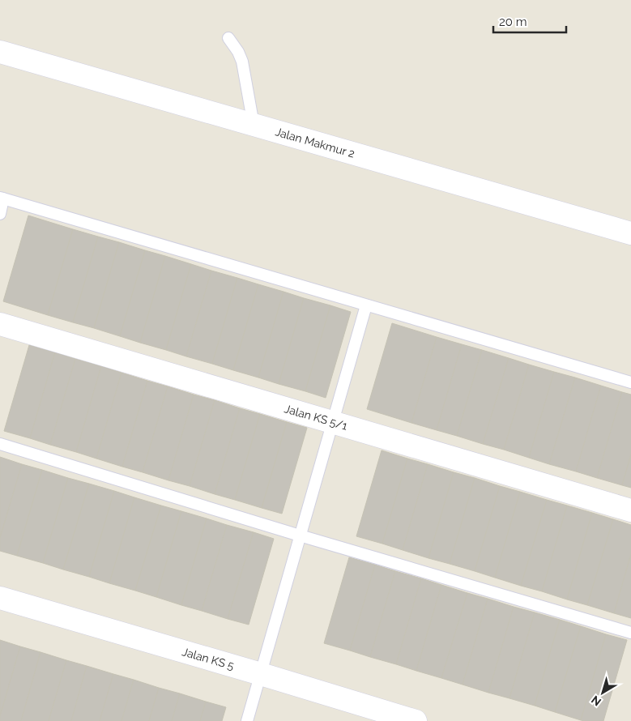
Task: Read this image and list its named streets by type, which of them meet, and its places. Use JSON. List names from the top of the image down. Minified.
{"streets":{"street":["Jalan Makmur 2","Jalan KS 5/1","Jalan KS 5"]},"scale_bar":"20 m","north":"bottom left"}
